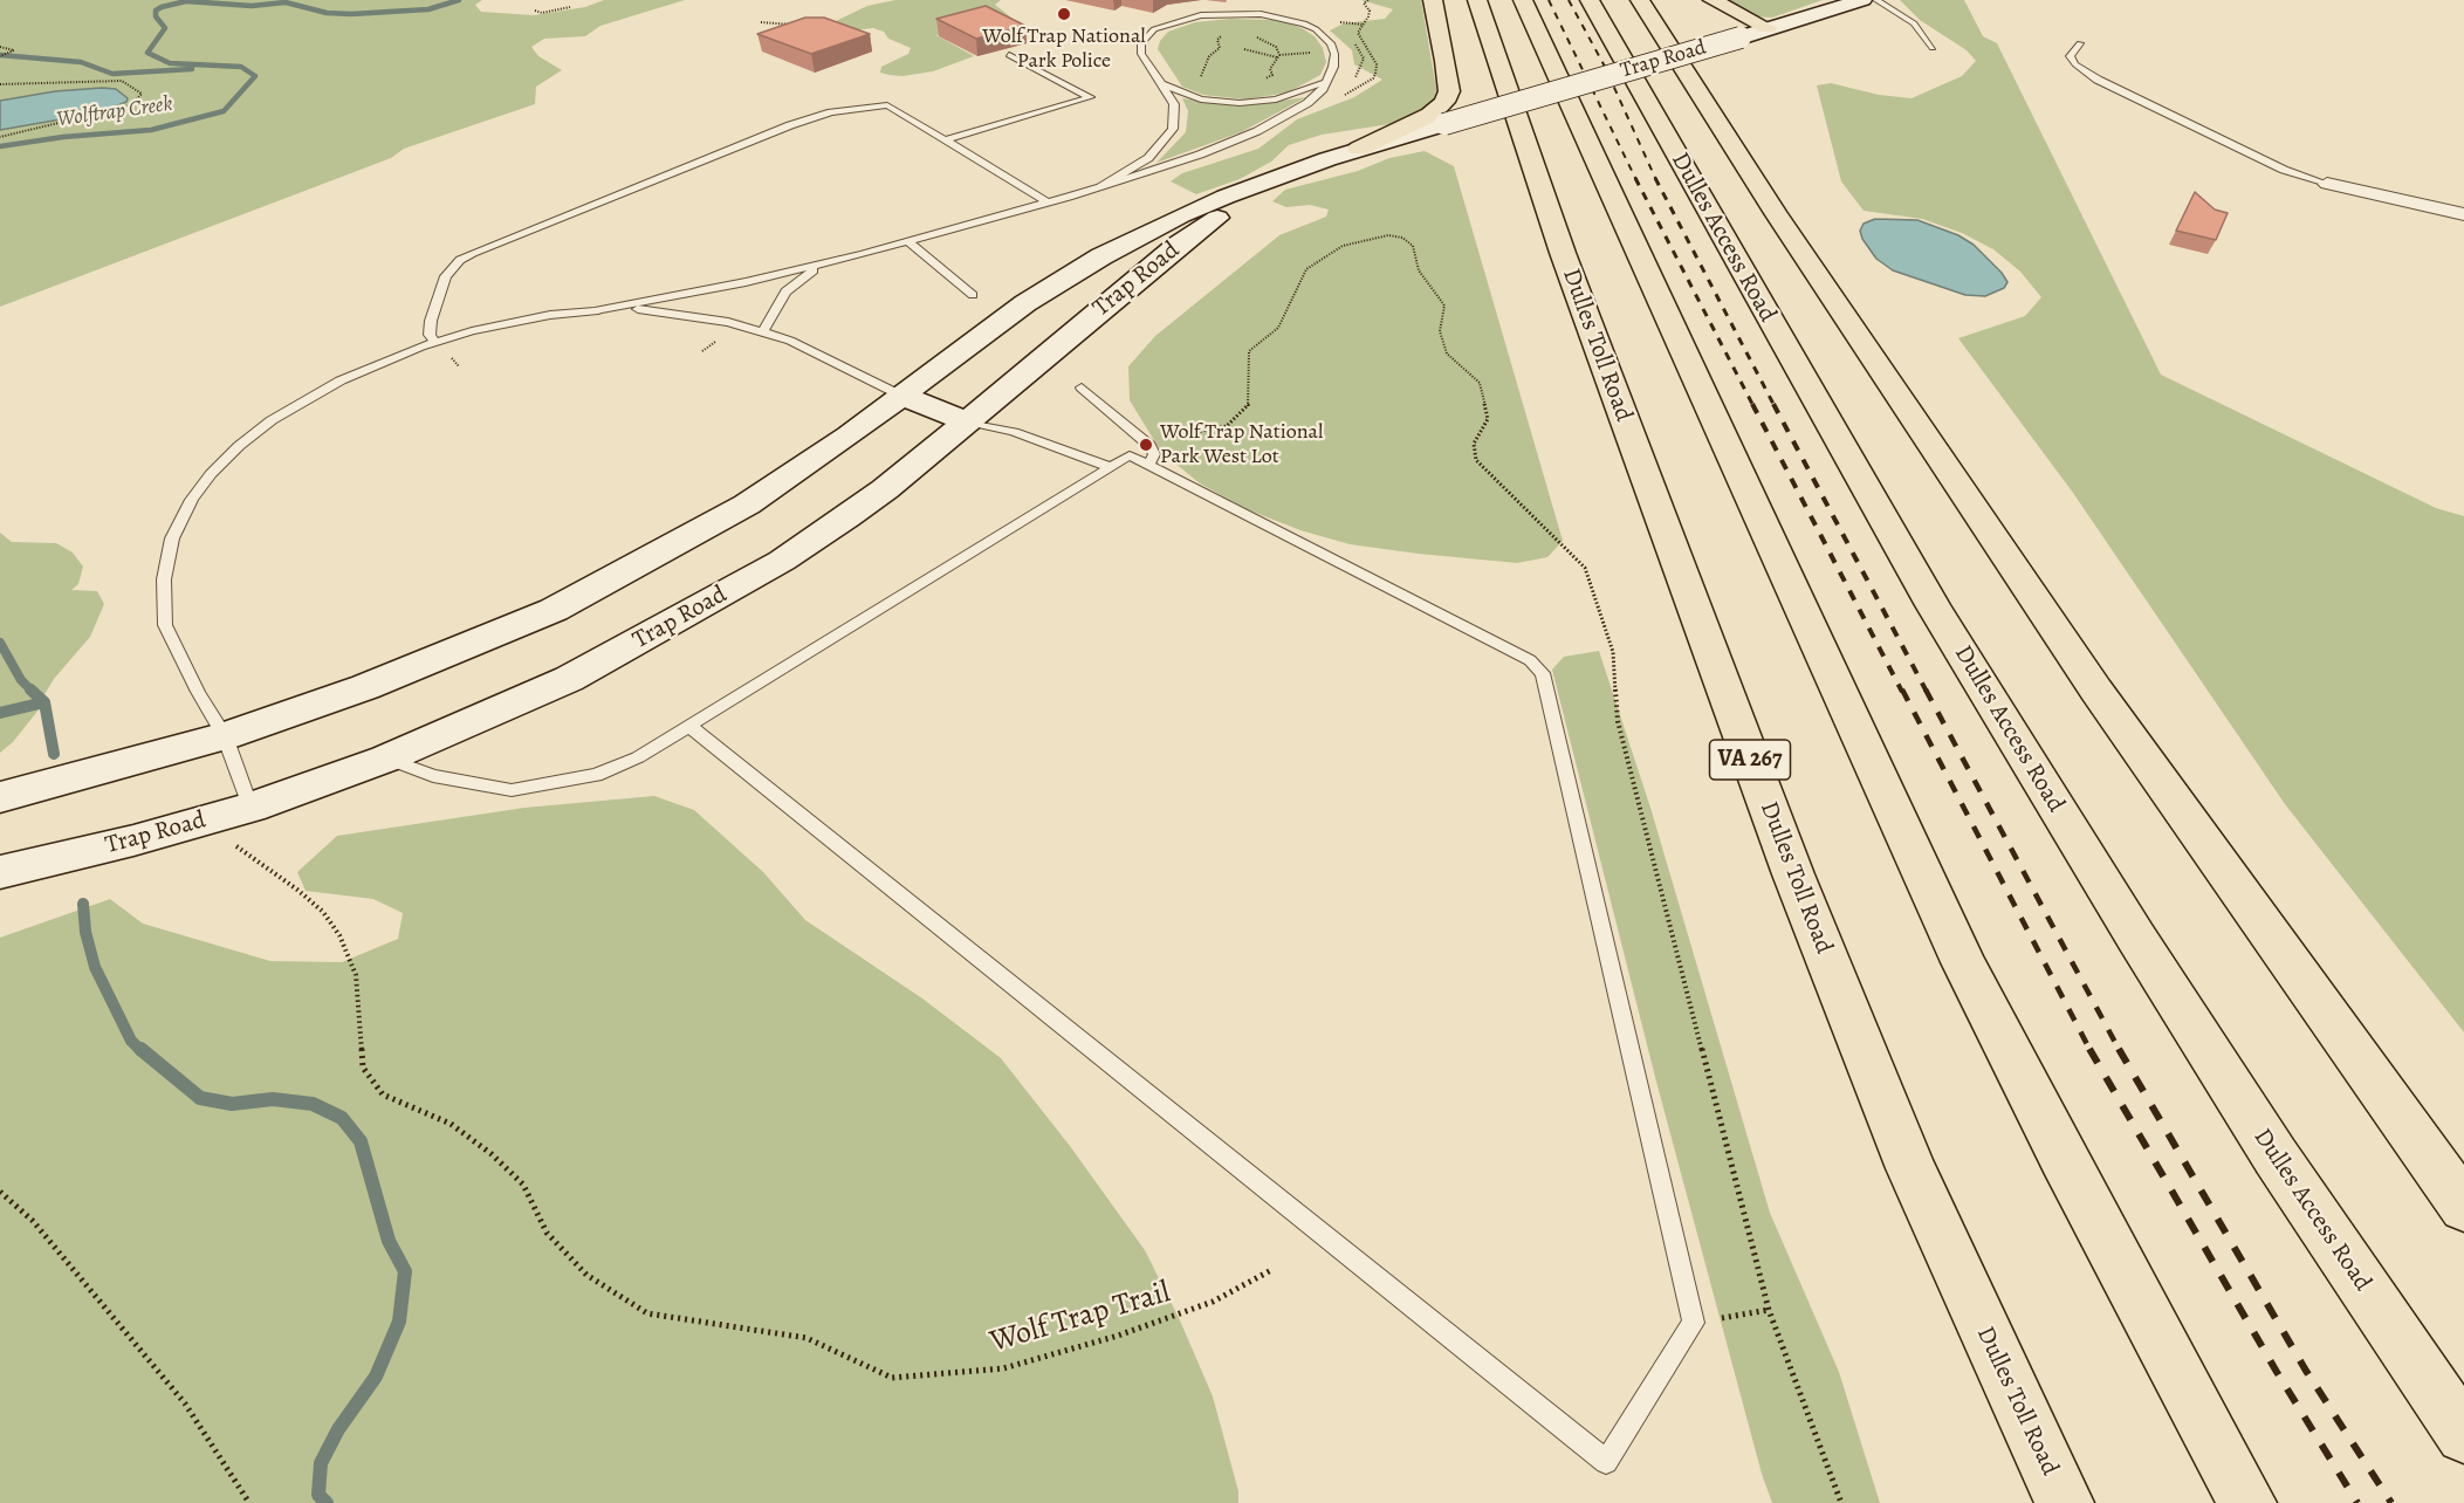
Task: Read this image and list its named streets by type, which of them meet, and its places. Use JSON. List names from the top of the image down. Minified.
{"streets":{"highway":["Dulles Access Road","Dulles Toll Road","VA 267"],"main road":["Trap Road"],"path":["Wolf Trap Trail"]},"water":["Wolftrap Creek"],"places":["Wolf Trap National Park Police","Wolf Trap National Park West Lot"]}
